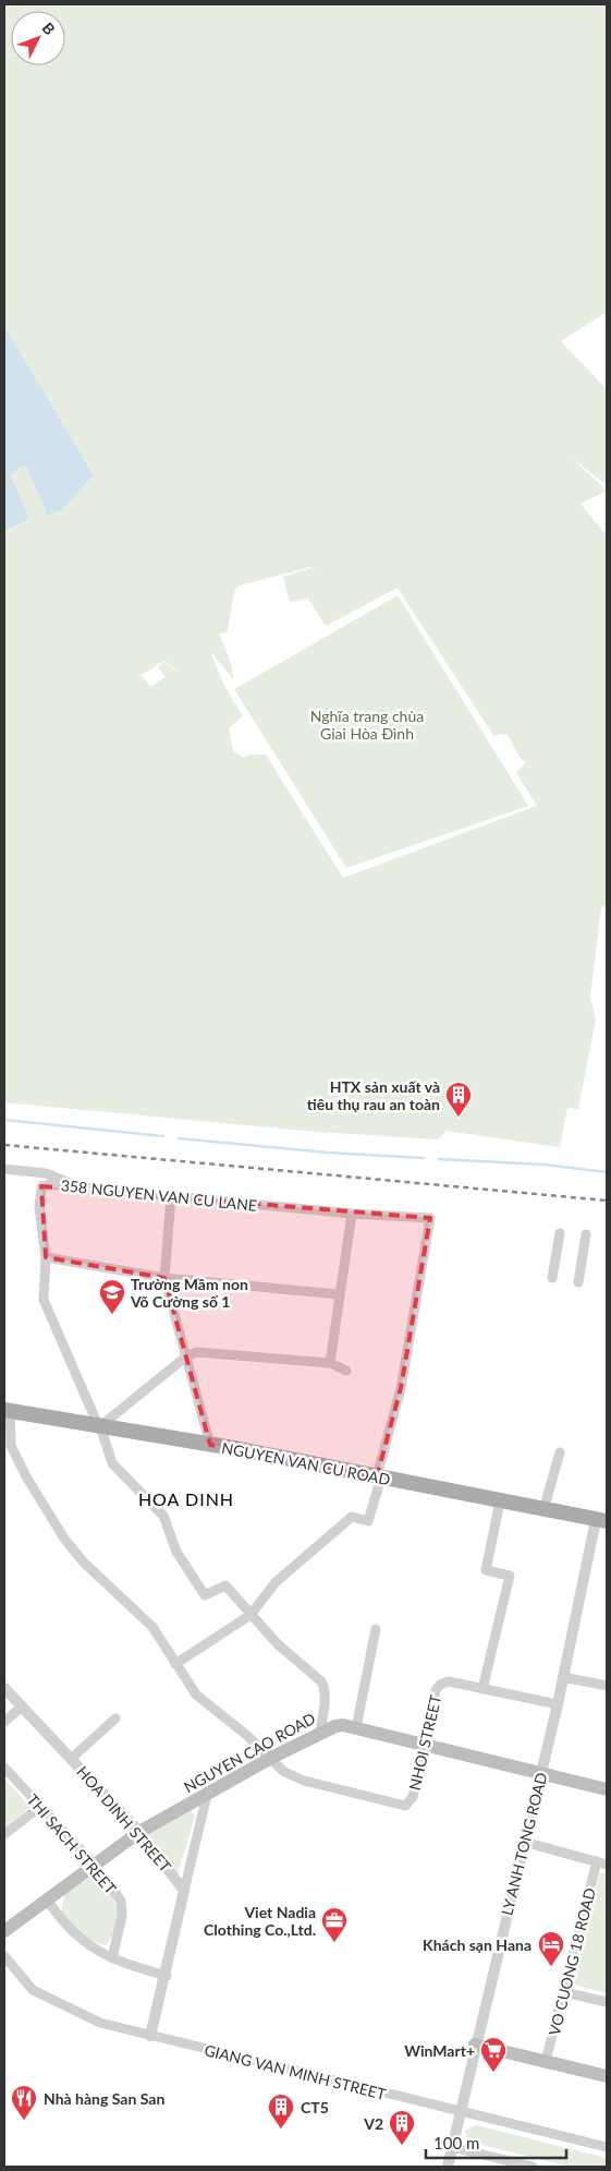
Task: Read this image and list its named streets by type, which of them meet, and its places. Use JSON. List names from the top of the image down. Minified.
{"streets":{"main road":["NGUYEN VAN CU ROAD","NGUYEN CAO ROAD"],"street":["358 NGUYEN VAN CU LANE","NHOI STREET","HOA DINH STREET","THI SACH STREET","LY ANH TONG ROAD","VO CUONG 18 ROAD","GIANG VAN MINH STREET"]},"crossings":[["358 NGUYEN VAN CU LANE","NGUYEN VAN CU ROAD"],["NGUYEN VAN CU ROAD","LY ANH TONG ROAD"],["NHOI STREET","NGUYEN CAO ROAD"],["NHOI STREET","LY ANH TONG ROAD"],["NGUYEN CAO ROAD","HOA DINH STREET"],["NGUYEN CAO ROAD","THI SACH STREET"],["NGUYEN CAO ROAD","LY ANH TONG ROAD"],["LY ANH TONG ROAD","GIANG VAN MINH STREET"]],"districts":["HOA DINH"],"parks":["Nghĩa trang chùa Giai Hòa Đình"],"places":{"building":["HTX sản xuất và tiêu thụ rau an toàn","CT5","V2"],"school or university":["Trường Mầm non Võ Cường số 1"],"office":["Viet Nadia Clothing Co.,Ltd."],"hotel":["Khách sạn Hana"],"supermarket":["WinMart+"],"restaurant":["Nhà hàng San San"]},"scale_bar":"100 m","north":"top right"}
